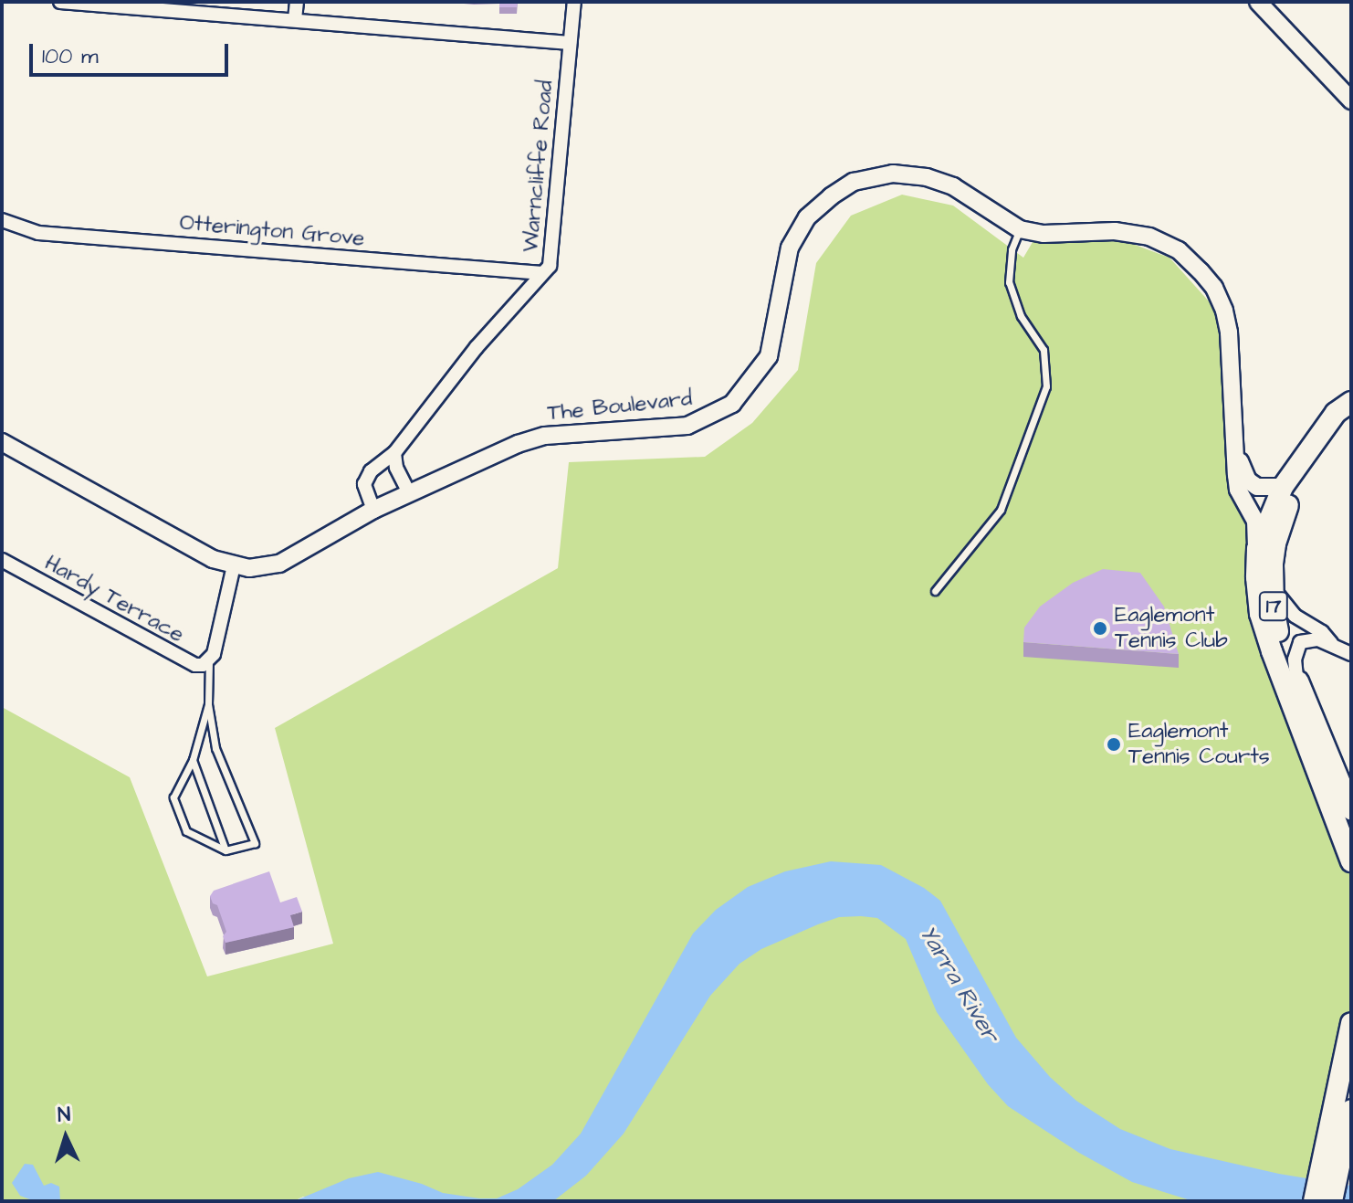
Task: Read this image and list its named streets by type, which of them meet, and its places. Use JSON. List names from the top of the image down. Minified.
{"streets":{"main road":["17"],"street":["Warncliffe Road","Otterington Grove","The Boulevard","Hardy Terrace"]},"crossings":[["Warncliffe Road","Otterington Grove"],["Warncliffe Road","The Boulevard"],["The Boulevard","17"]],"water":["Yarra River"],"places":["Eaglemont Tennis Club","Eaglemont Tennis Courts"],"scale_bar":"100 m","north":"top"}
